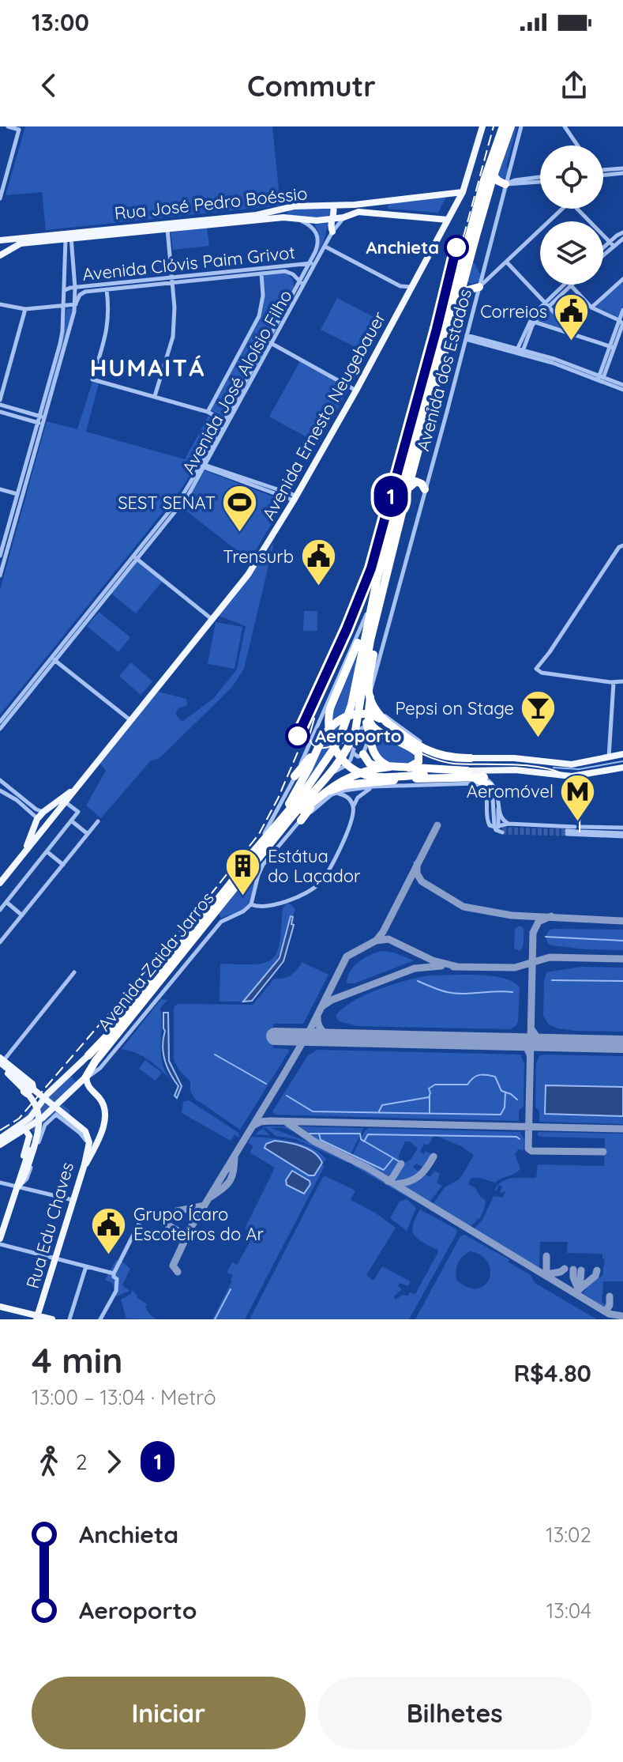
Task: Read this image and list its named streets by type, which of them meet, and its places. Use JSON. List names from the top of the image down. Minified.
{"streets":{"highway":["Avenida Zaida Jarros"],"main road":["Rua José Pedro Boéssio","Avenida Ernesto Neugebauer","Rua Edu Chaves"],"street":["Avenida Clóvis Paim Grivot","Avenida dos Estados","Avenida José Aloísio Filho"]},"crossings":[["Rua José Pedro Boéssio","Avenida José Aloísio Filho"],["Rua José Pedro Boéssio","Avenida Ernesto Neugebauer"],["Avenida Clóvis Paim Grivot","Avenida José Aloísio Filho"]],"districts":["HUMAITÁ"],"places":{"other":["Anchieta","Aeroporto"],"public building":["Correios","Trensurb","Grupo Ícaro Escoteiros do Ar"],"sports":["SEST SENAT"],"bar":["Pepsi on Stage"],"metro station":["Aeromóvel"],"building":["Estátua do Laçador"]},"lines":["metro line 1"],"page":{"status":"13:00","header":"Commutr","on_map":"1","heading":["4 min","13:00 – 13:04 · Metrô","R$4.80"],"legs":["2","1"],"list":[{"name":"Anchieta","value":"13:02"},{"name":"Aeroporto","value":"13:04"}],"buttons":["Iniciar","Bilhetes"]}}
